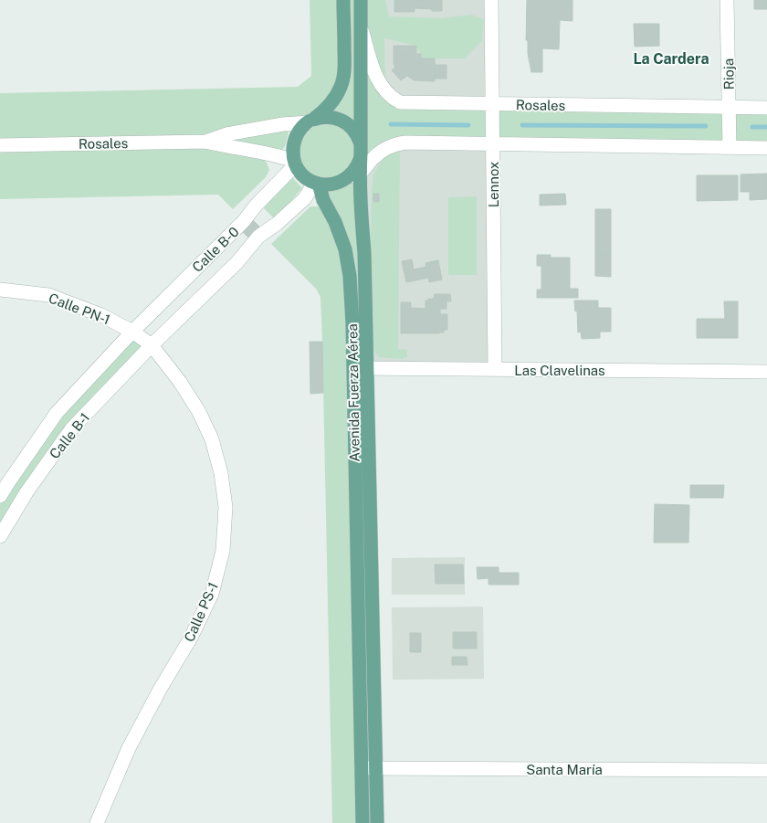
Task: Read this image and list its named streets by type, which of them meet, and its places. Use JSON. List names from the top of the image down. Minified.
{"streets":{"main road":["Avenida Fuerza Aérea"],"street":["Rioja","Rosales","Lennox","Calle B-0","Calle PN-1","Las Clavelinas","Calle B-1","Calle PS-1","Santa María"]},"crossings":[["Rioja","Rosales"],["Rosales","Lennox"],["Rosales","Calle B-0"],["Rosales","Avenida Fuerza Aérea"],["Lennox","Las Clavelinas"],["Calle B-0","Calle PN-1"],["Calle B-0","Avenida Fuerza Aérea"],["Calle B-0","Calle B-1"],["Calle B-0","Calle PS-1"],["Calle PN-1","Calle B-1"],["Calle PN-1","Calle PS-1"],["Las Clavelinas","Avenida Fuerza Aérea"],["Avenida Fuerza Aérea","Santa María"],["Calle B-1","Calle PS-1"]],"districts":["La Cardera"]}
